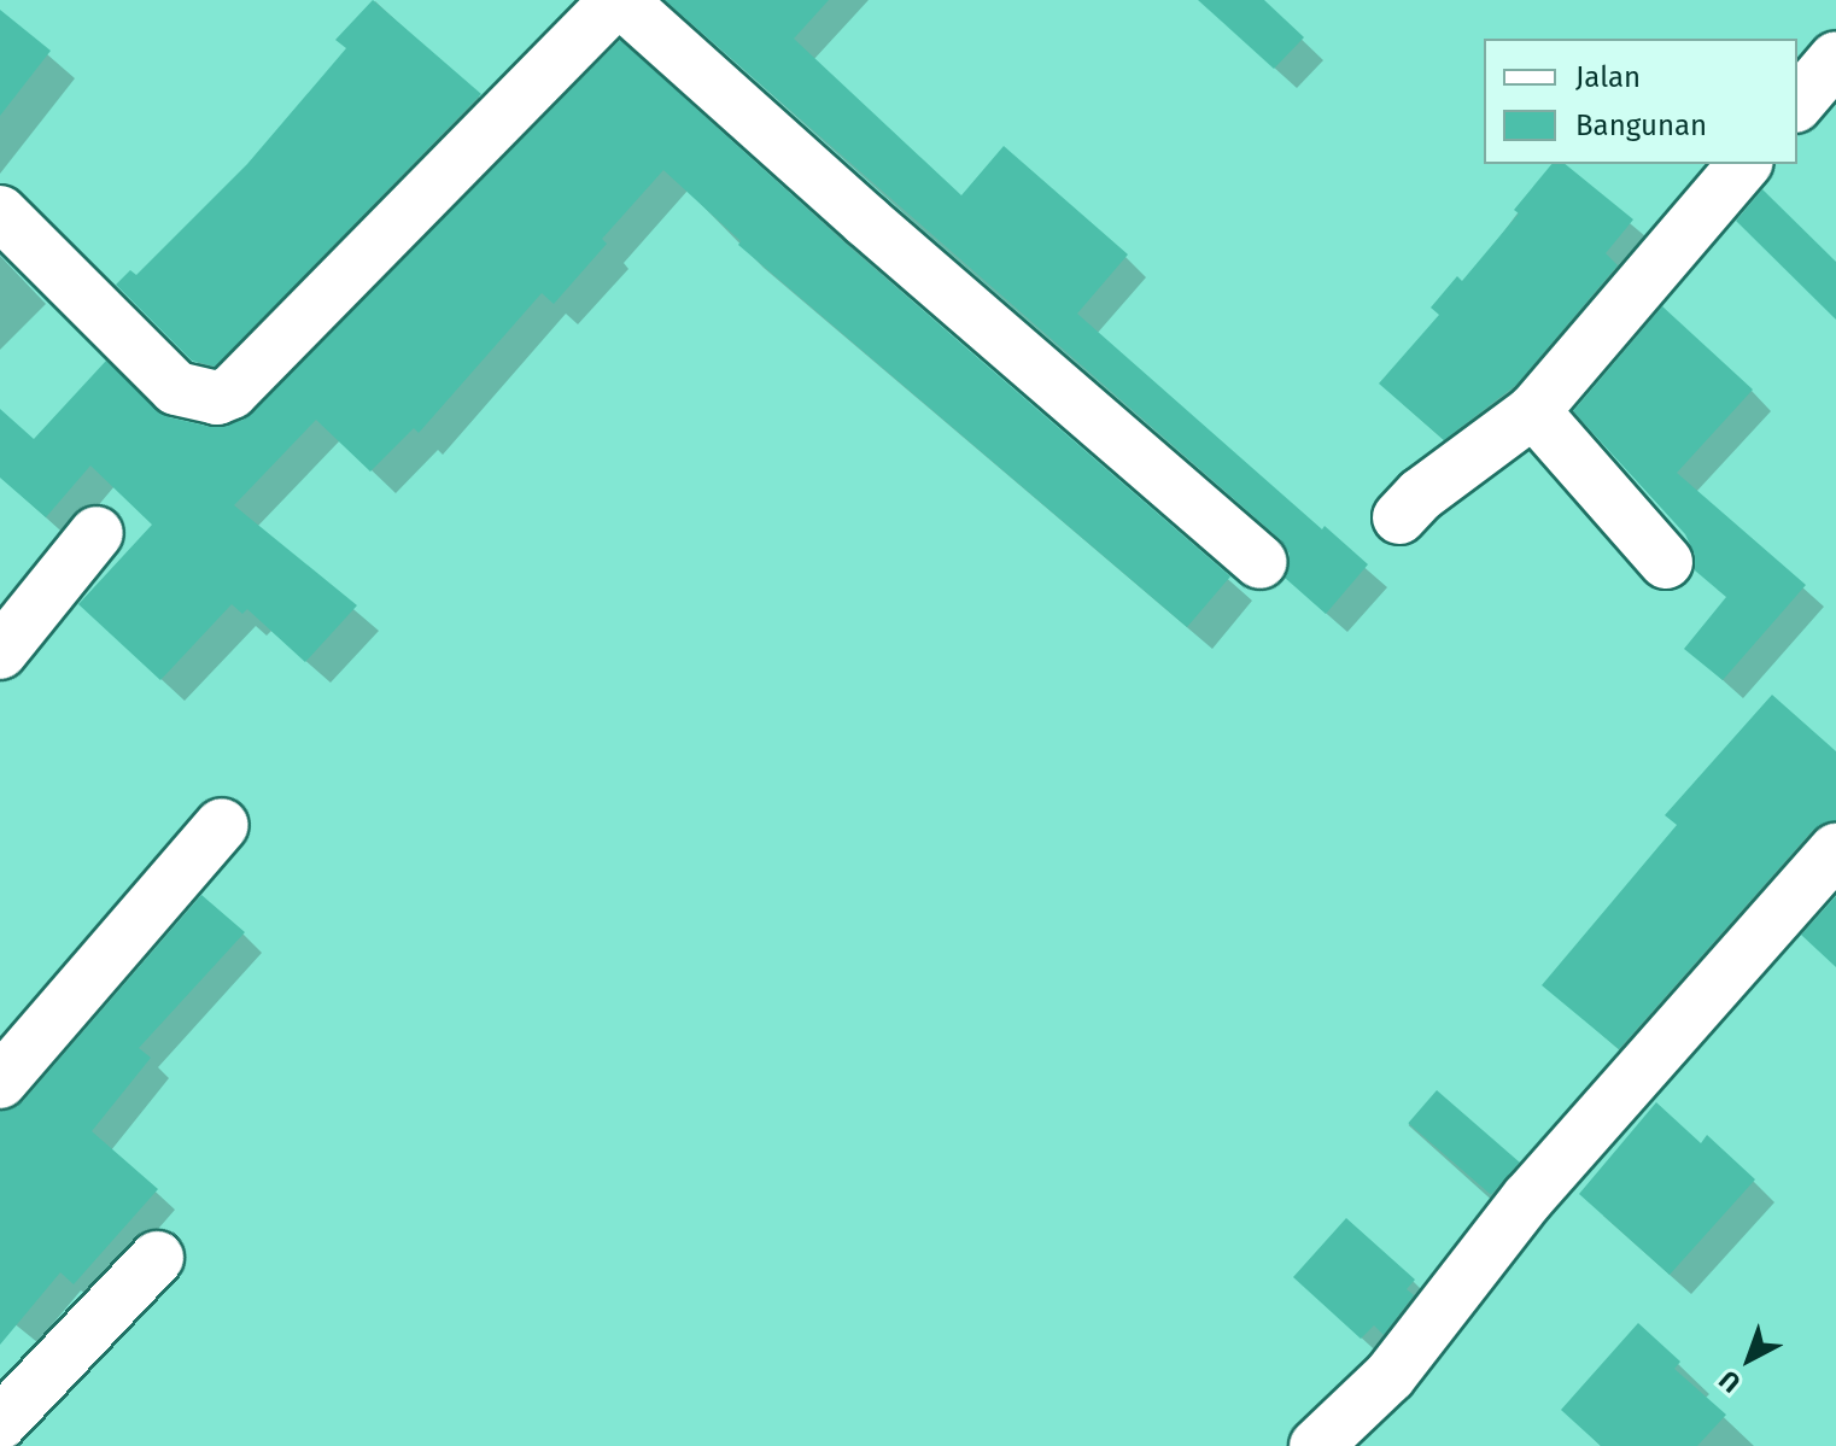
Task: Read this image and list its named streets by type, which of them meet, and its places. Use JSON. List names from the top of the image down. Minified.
{"legend":["Jalan","Bangunan"],"north":"bottom left"}
